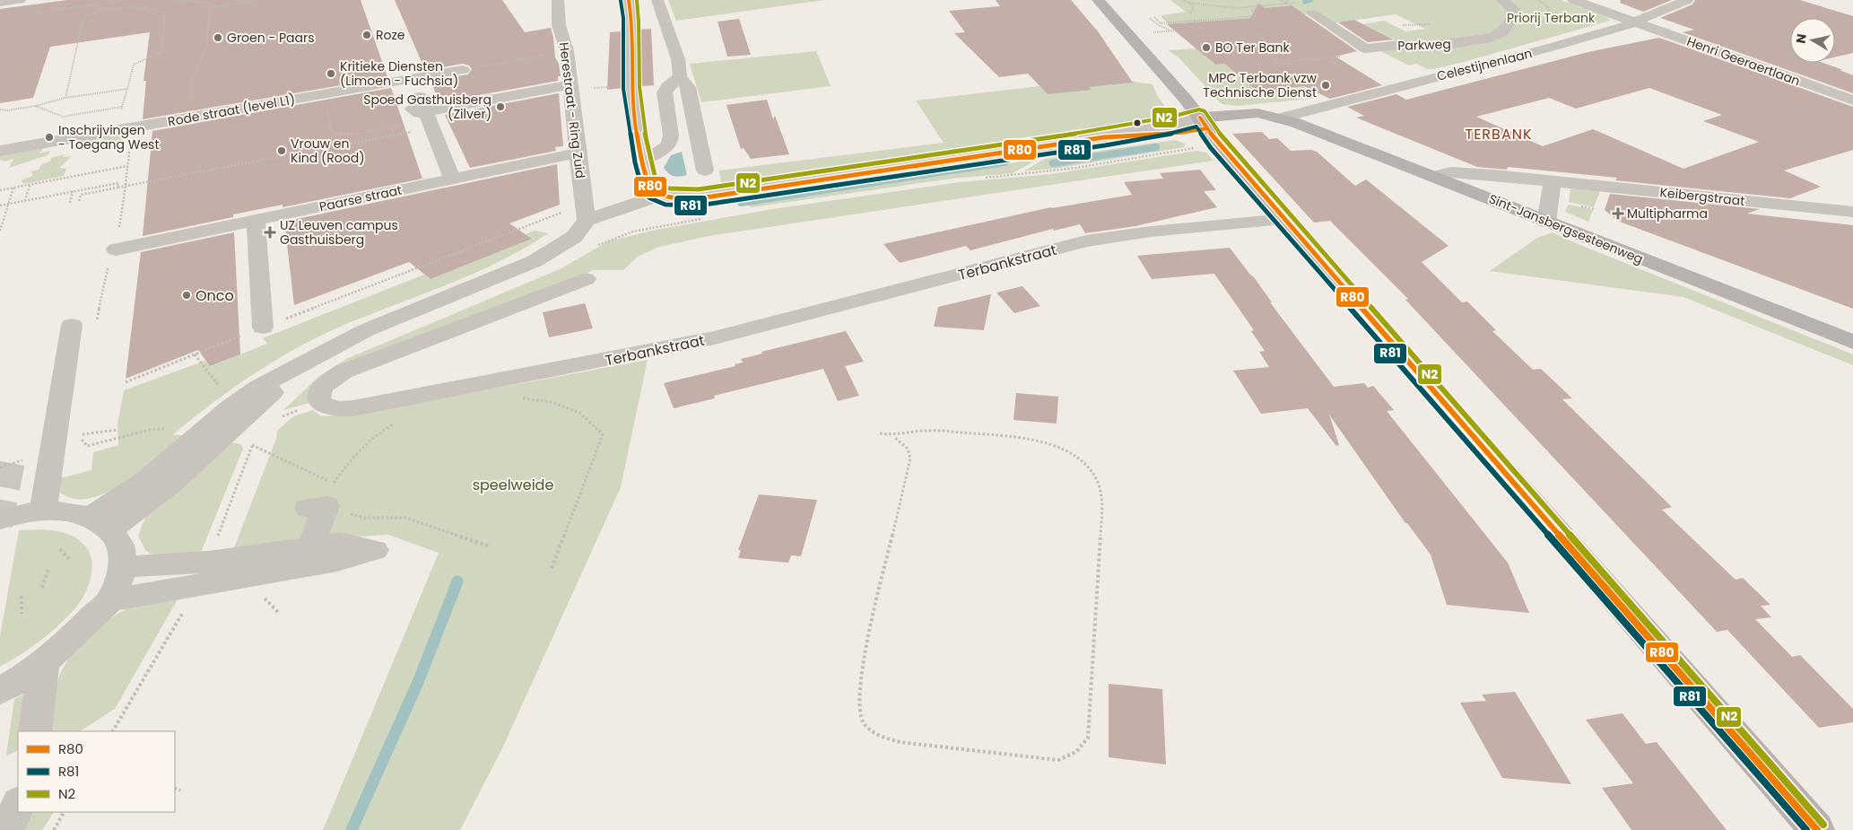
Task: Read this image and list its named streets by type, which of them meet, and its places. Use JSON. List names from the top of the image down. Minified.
{"streets":{"main road":["Sint-Jansbergsesteenweg"],"street":["Parkweg","Henri Geeraertlaan","Celestijnenlaan","Rode straat (level L1)","Herestraat - Ring Zuid","Keibergstraat","Paarse straat","Terbankstraat"]},"crossings":[["Henri Geeraertlaan","Celestijnenlaan"],["Celestijnenlaan","Sint-Jansbergsesteenweg"],["Herestraat - Ring Zuid","Paarse straat"],["Keibergstraat","Sint-Jansbergsesteenweg"]],"districts":["TERBANK"],"parks":["Priorij Terbank","speelweide"],"places":{"other":["Roze","Groen - Paars","BO Ter Bank","Kritieke Diensten (Limoen - Fuchsia)","MPC Terbank vzw Technische Dienst","Spoed Gasthuisberg (Zilver)","Inschrijvingen - Toegang West","Vrouw en Kind (Rood)","Onco"],"health":["Multipharma","UZ Leuven campus Gasthuisberg"]},"lines":["transit line R80","transit line N2","transit line R81"],"legend":["R80","R81","N2"],"north":"left"}
